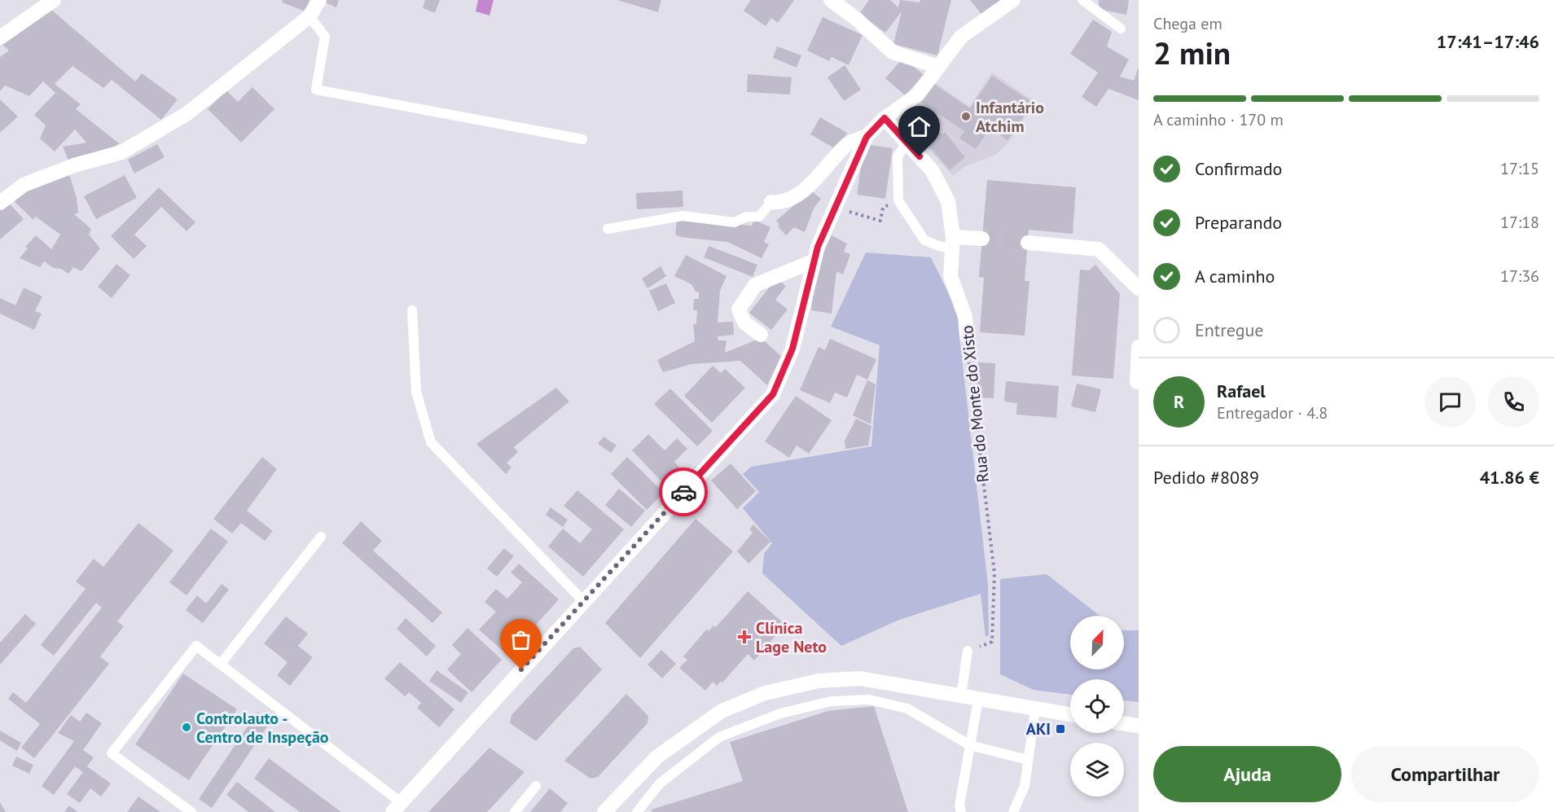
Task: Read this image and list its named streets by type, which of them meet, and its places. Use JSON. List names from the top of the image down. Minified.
{"streets":{"street":["Rua do Monte do Xisto"]},"places":{"other":["Infantário Atchim","Controlauto - Centro de Inspeção"],"health":["Clínica Lage Neto"],"transit":["AKI"]},"north":"top right","page":{"heading":["2 min","Chega em","17:41–17:46"],"panel":["Rafael","Entregador · 4.8","Pedido #8089","41.86 €"],"bar":"A caminho · 170 m","list":[["Confirmado","17:15"],["Preparando","17:18"],["A caminho","17:36"],"Entregue"],"round":"R","buttons":["Ajuda","Compartilhar"]}}
